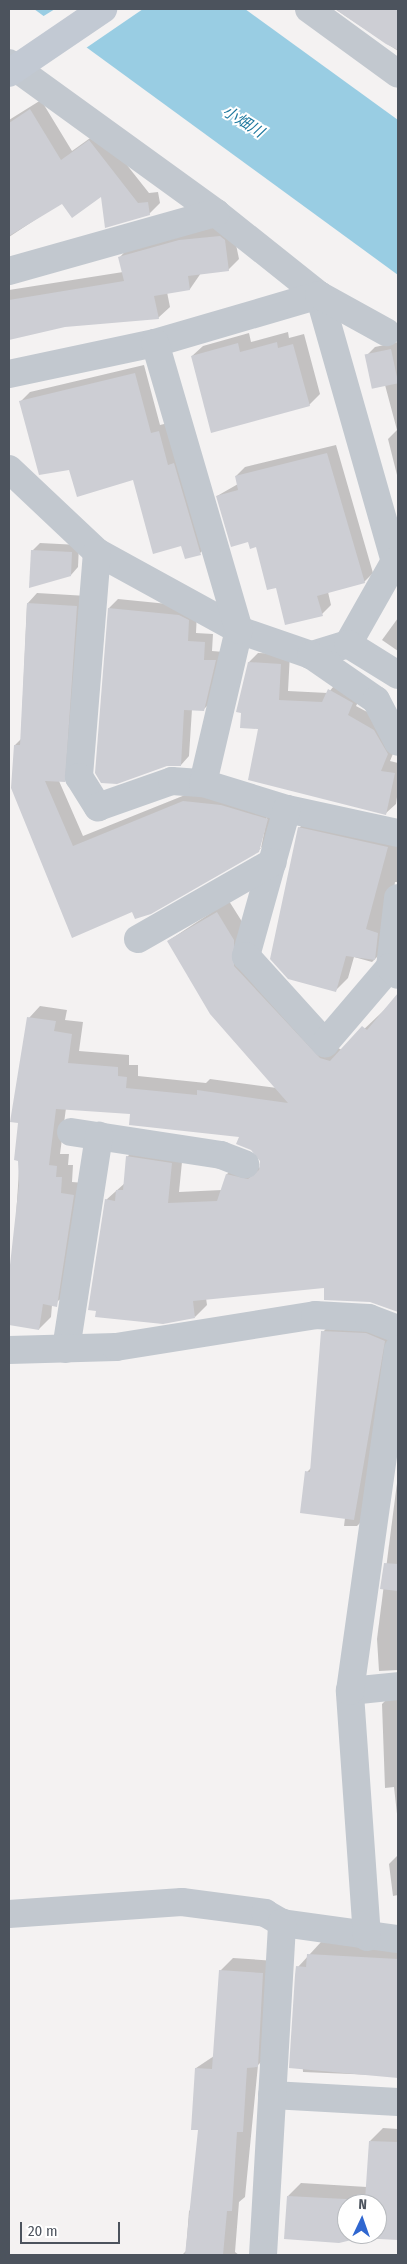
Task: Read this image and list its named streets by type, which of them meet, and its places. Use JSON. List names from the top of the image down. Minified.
{"water":["小畑川"],"scale_bar":"20 m","north":"top"}
